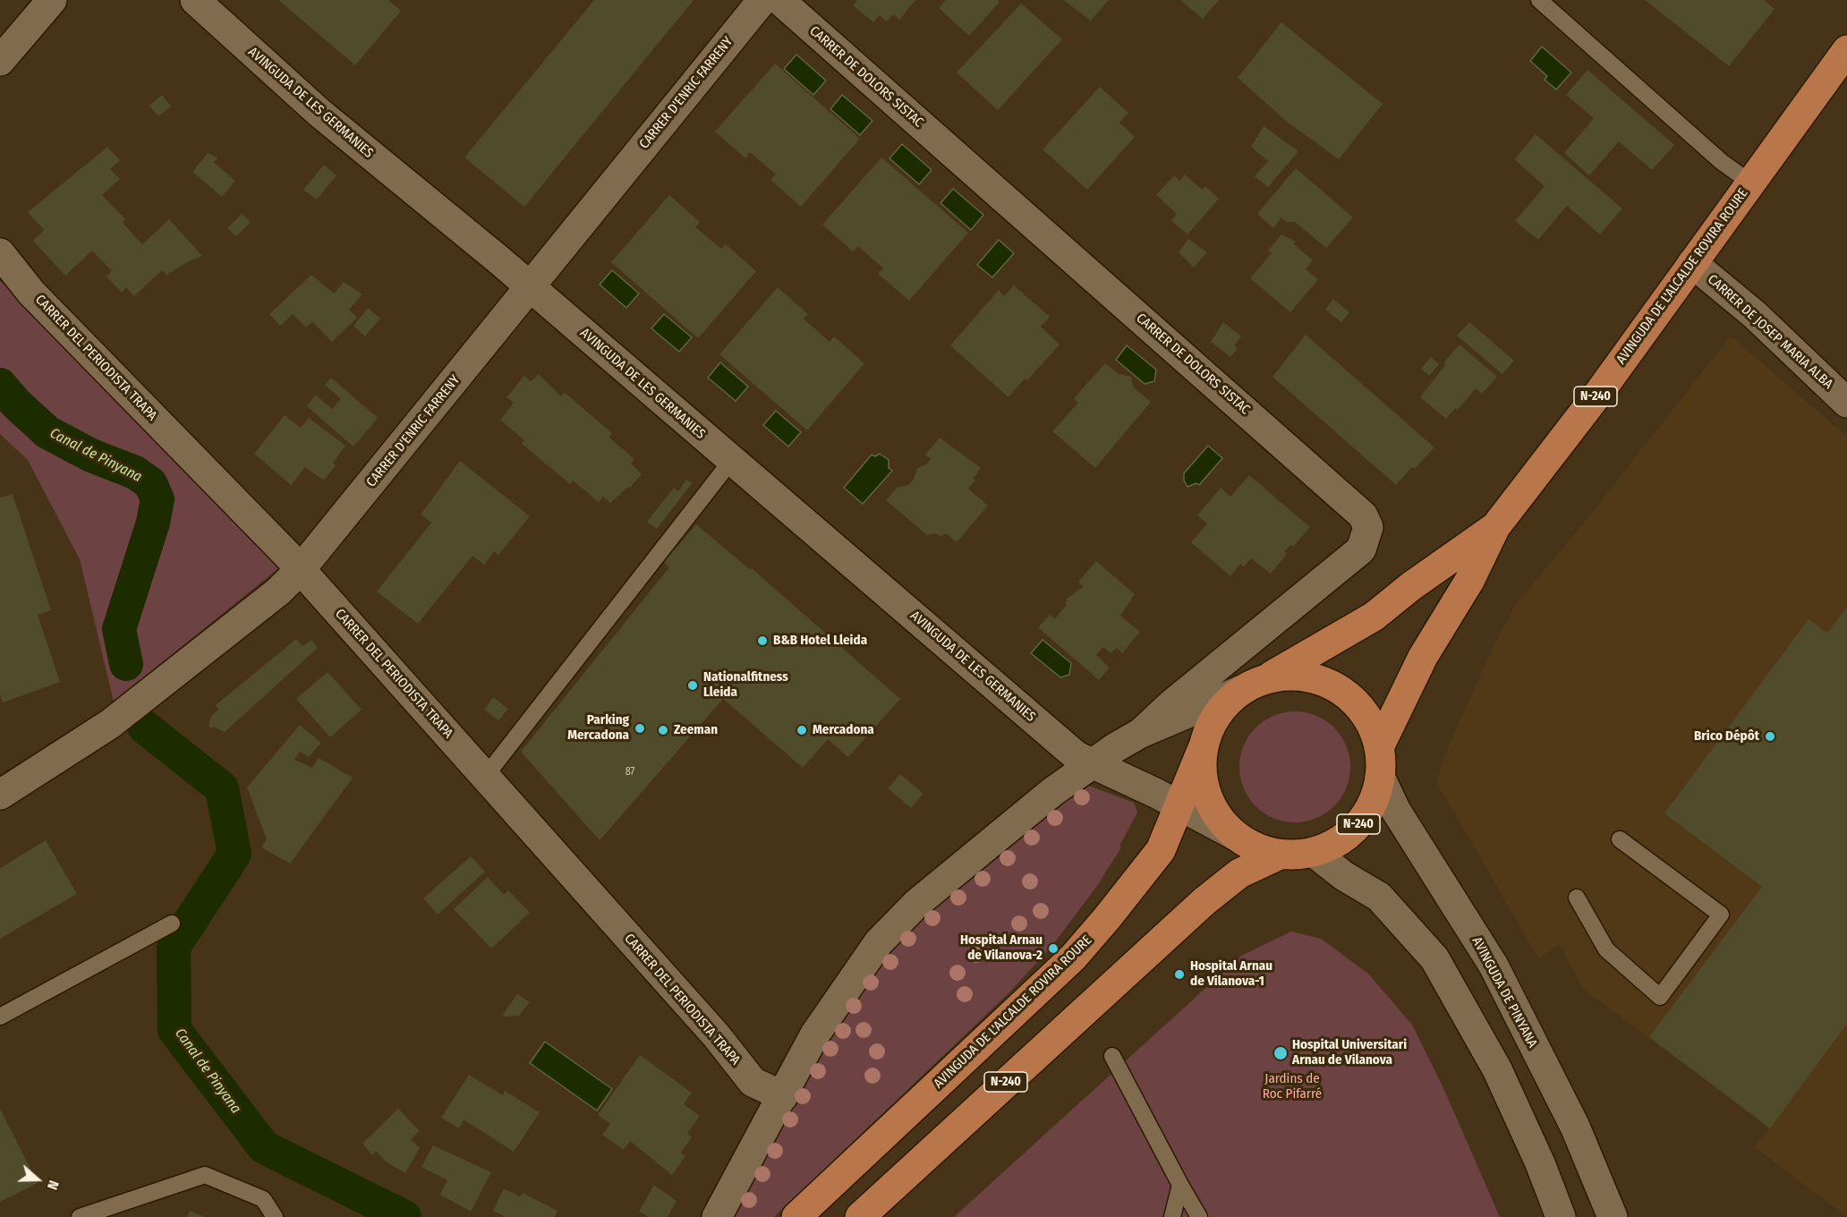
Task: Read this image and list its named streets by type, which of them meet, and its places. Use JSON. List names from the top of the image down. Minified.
{"streets":{"main road":["AVINGUDA DE L'ALCALDE ROVIRA ROURE","N-240"],"street":["CARRER DE DOLORS SISTAC","CARRER D'ENRIC FARRENY","AVINGUDA DE LES GERMANIES","CARRER DE JOSEP MARIA ALBA","CARRER DEL PERIODISTA TRAPA","AVINGUDA DE PINYANA"]},"crossings":[["CARRER D'ENRIC FARRENY","AVINGUDA DE LES GERMANIES"],["CARRER D'ENRIC FARRENY","CARRER DEL PERIODISTA TRAPA"],["AVINGUDA DE LES GERMANIES","AVINGUDA DE L'ALCALDE ROVIRA ROURE"],["AVINGUDA DE LES GERMANIES","N-240"],["AVINGUDA DE LES GERMANIES","AVINGUDA DE PINYANA"],["AVINGUDA DE L'ALCALDE ROVIRA ROURE","CARRER DE JOSEP MARIA ALBA"],["AVINGUDA DE L'ALCALDE ROVIRA ROURE","N-240"],["AVINGUDA DE L'ALCALDE ROVIRA ROURE","AVINGUDA DE PINYANA"],["N-240","AVINGUDA DE PINYANA"]],"water":["Canal de Pinyana"],"parks":["Jardins de Roc Pifarré"],"places":["B&B Hotel Lleida","Nationalfitness Lleida","Parking Mercadona","Zeeman","Mercadona","Brico Dépôt","Hospital Arnau de Vilanova-2","Hospital Arnau de Vilanova-1","Hospital Universitari Arnau de Vilanova"],"house_numbers":["87"],"north":"right"}
